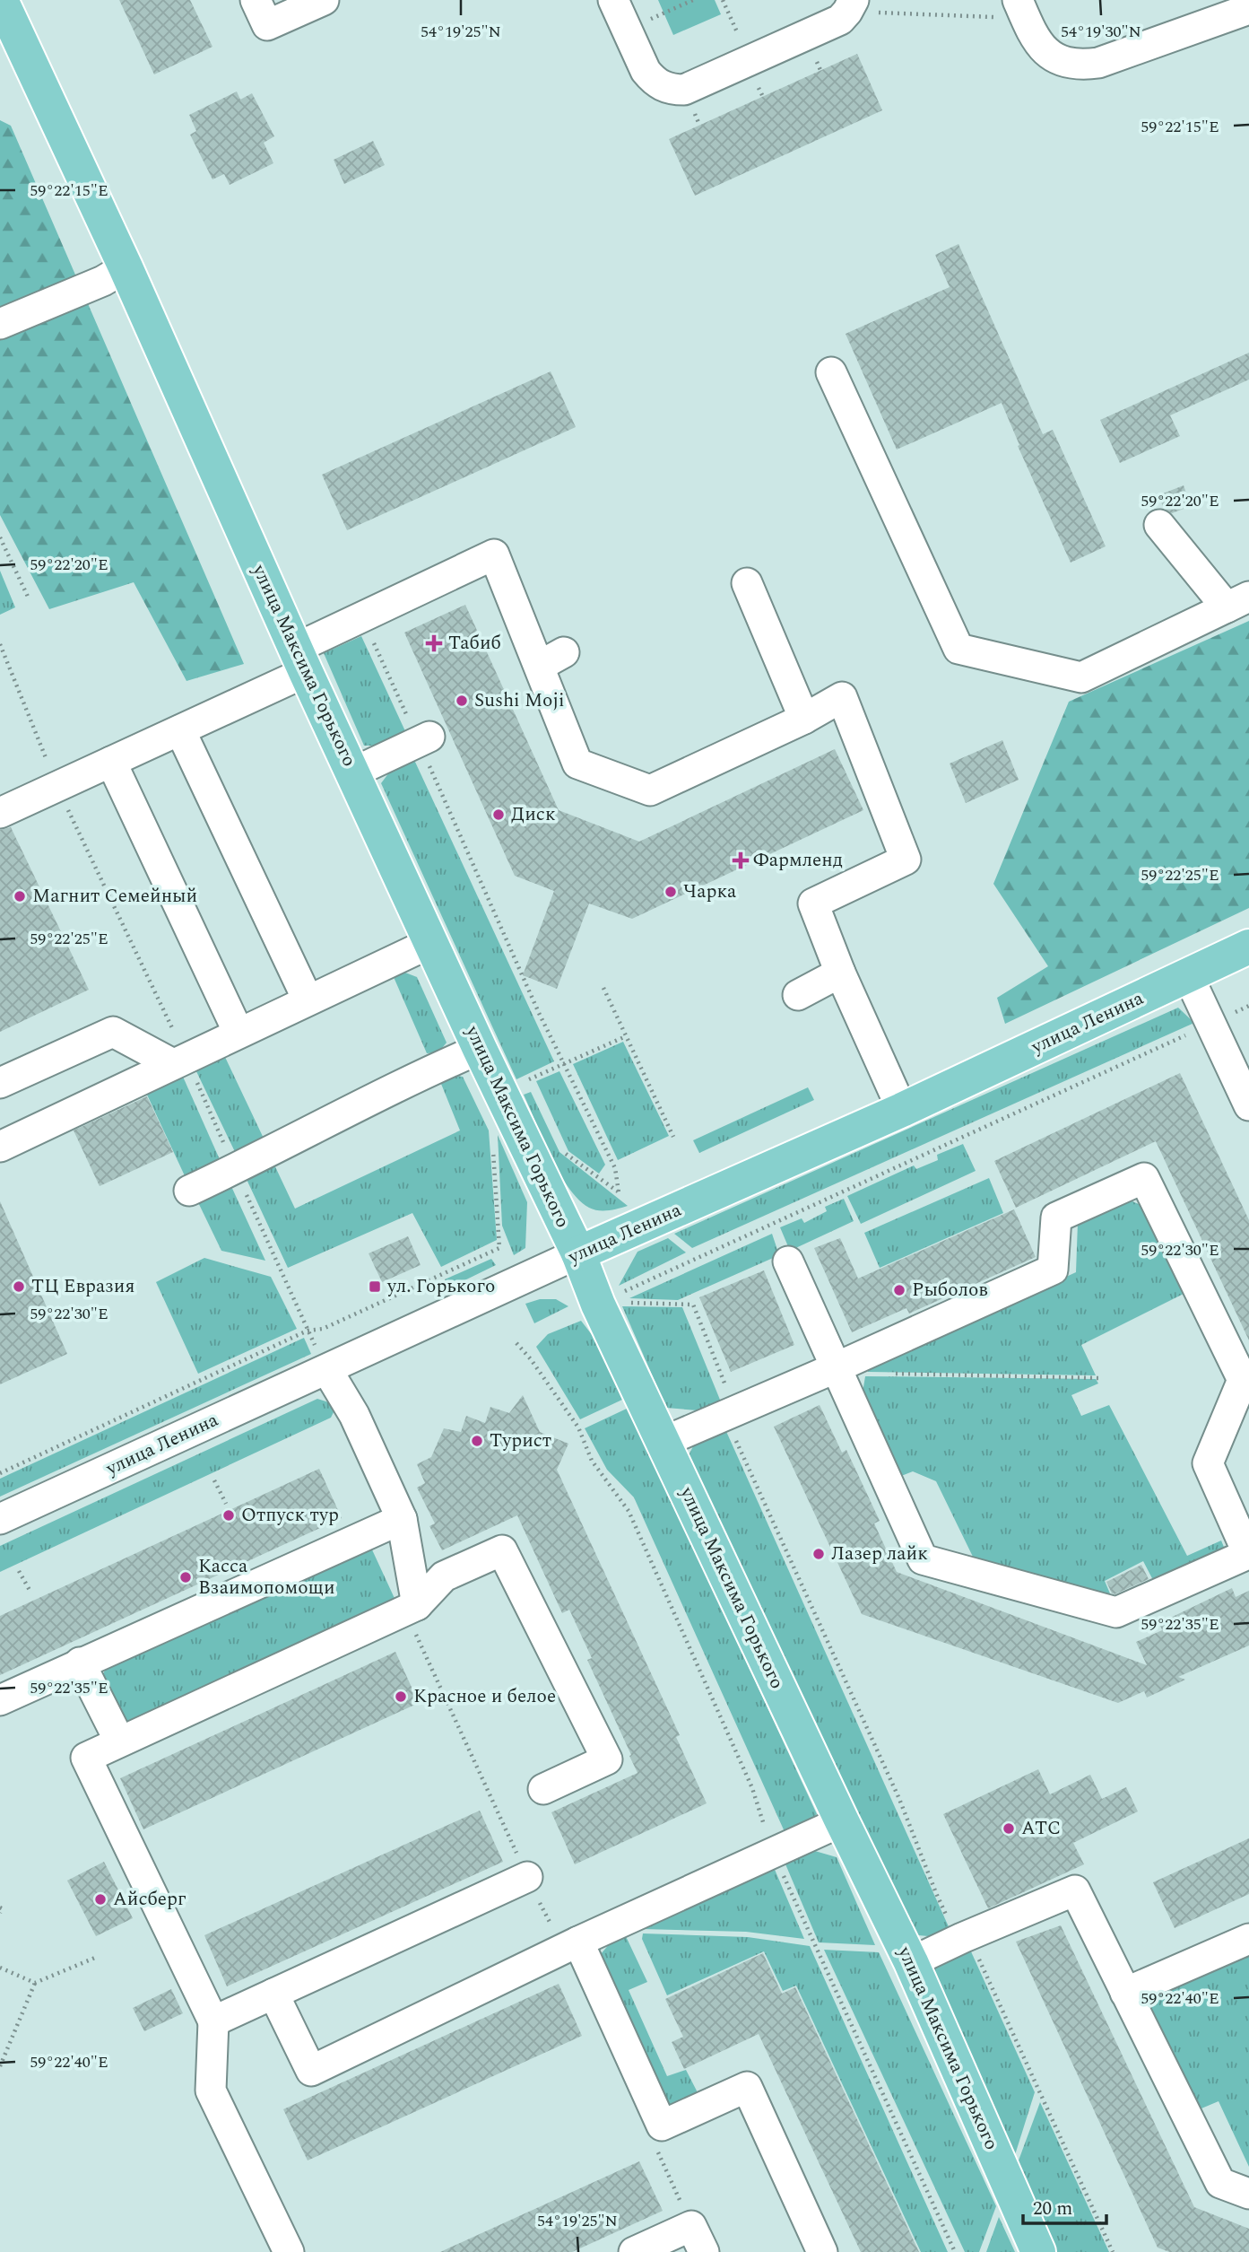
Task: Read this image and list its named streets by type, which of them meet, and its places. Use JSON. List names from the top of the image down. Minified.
{"streets":{"main road":["улица Максима Горького","улица Ленина"]},"crossings":[["улица Максима Горького","улица Ленина"]],"places":{"health":["Табиб","Фармленд"],"other":["Sushi Moji","Диск","Чарка","Магнит Семейный","ТЦ Евразия","Рыболов","Турист","Отпуск тур","Лазер лайк","Касса Взаимопомощи","Красное и белое","АТС","Айсберг"],"transit":["ул. Горького"]},"scale_bar":"20 m","coordinates":["54°19'25\"N","54°19'30\"N","59°22'15\"E","59°22'20\"E","59°22'25\"E","59°22'30\"E","59°22'35\"E","59°22'40\"E"]}
